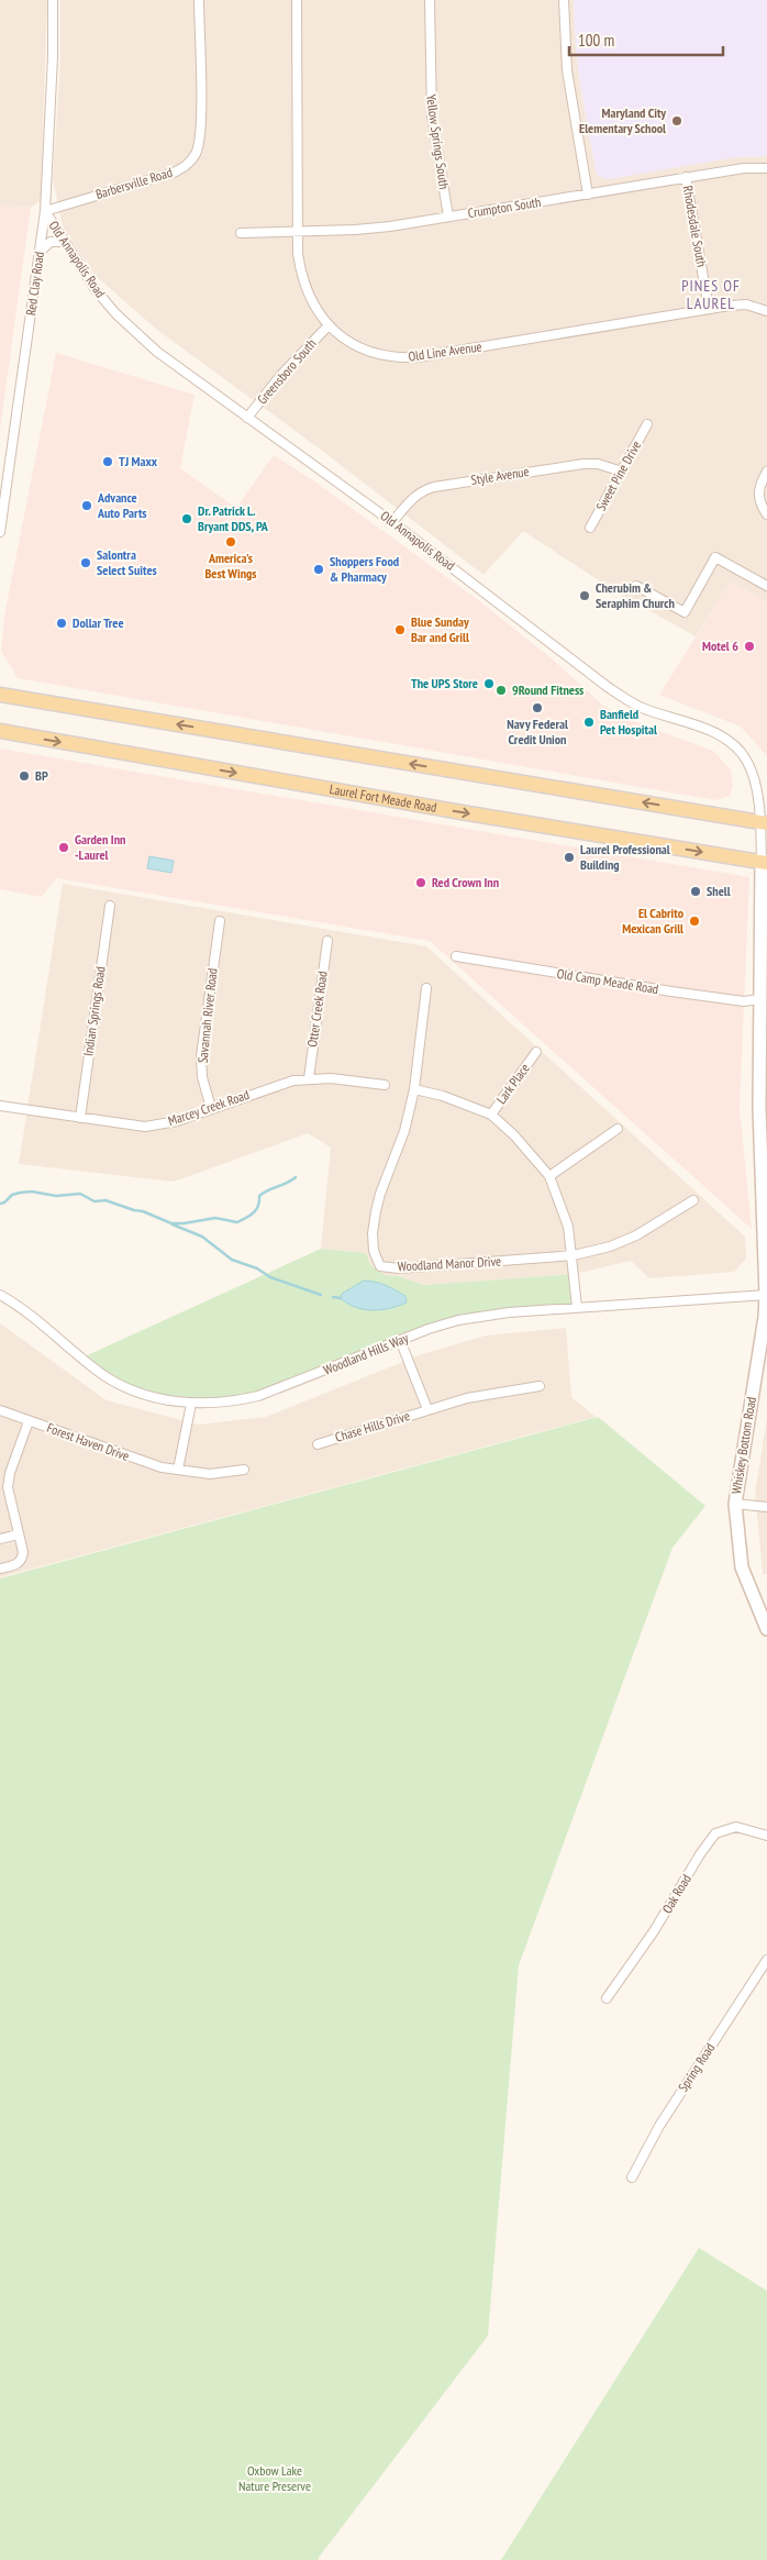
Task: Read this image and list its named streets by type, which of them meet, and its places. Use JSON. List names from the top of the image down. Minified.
{"streets":{"main road":["Laurel Fort Meade Road"],"street":["Yellow Springs South","Barbersville Road","Crumpton South","Rhodesdale South","Old Annapolis Road","Red Clay Road","Old Line Avenue","Greensboro South","Style Avenue","Sweet Pine Drive","Old Camp Meade Road","Otter Creek Road","Indian Springs Road","Savannah River Road","Lark Place","Marcey Creek Road","Woodland Manor Drive","Woodland Hills Way","Chase Hills Drive","Forest Haven Drive","Whiskey Bottom Road","Oak Road","Spring Road"]},"crossings":[["Yellow Springs South","Crumpton South"],["Barbersville Road","Old Annapolis Road"],["Barbersville Road","Red Clay Road"],["Crumpton South","Rhodesdale South"],["Crumpton South","Old Line Avenue"],["Rhodesdale South","Old Line Avenue"],["Old Annapolis Road","Red Clay Road"],["Old Annapolis Road","Greensboro South"],["Old Annapolis Road","Style Avenue"],["Old Annapolis Road","Laurel Fort Meade Road"],["Old Annapolis Road","Whiskey Bottom Road"],["Old Line Avenue","Greensboro South"],["Style Avenue","Sweet Pine Drive"],["Laurel Fort Meade Road","Whiskey Bottom Road"],["Old Camp Meade Road","Whiskey Bottom Road"],["Otter Creek Road","Marcey Creek Road"],["Indian Springs Road","Marcey Creek Road"],["Savannah River Road","Marcey Creek Road"],["Woodland Hills Way","Chase Hills Drive"],["Woodland Hills Way","Whiskey Bottom Road"]],"districts":["PINES OF LAUREL"],"parks":["Oxbow Lake Nature Preserve"],"places":["Maryland City Elementary School","TJ Maxx","Advance Auto Parts","Dr. Patrick L. Bryant DDS, PA","America's Best Wings","Salontra Select Suites","Shoppers Food & Pharmacy","Cherubim & Seraphim Church","Dollar Tree","Blue Sunday Bar and Grill","Motel 6","The UPS Store","9Round Fitness","Navy Federal Credit Union","Banfield Pet Hospital","BP","Garden Inn -Laurel","Laurel Professional Building","Red Crown Inn","Shell","El Cabrito Mexican Grill"],"scale_bar":"100 m"}
